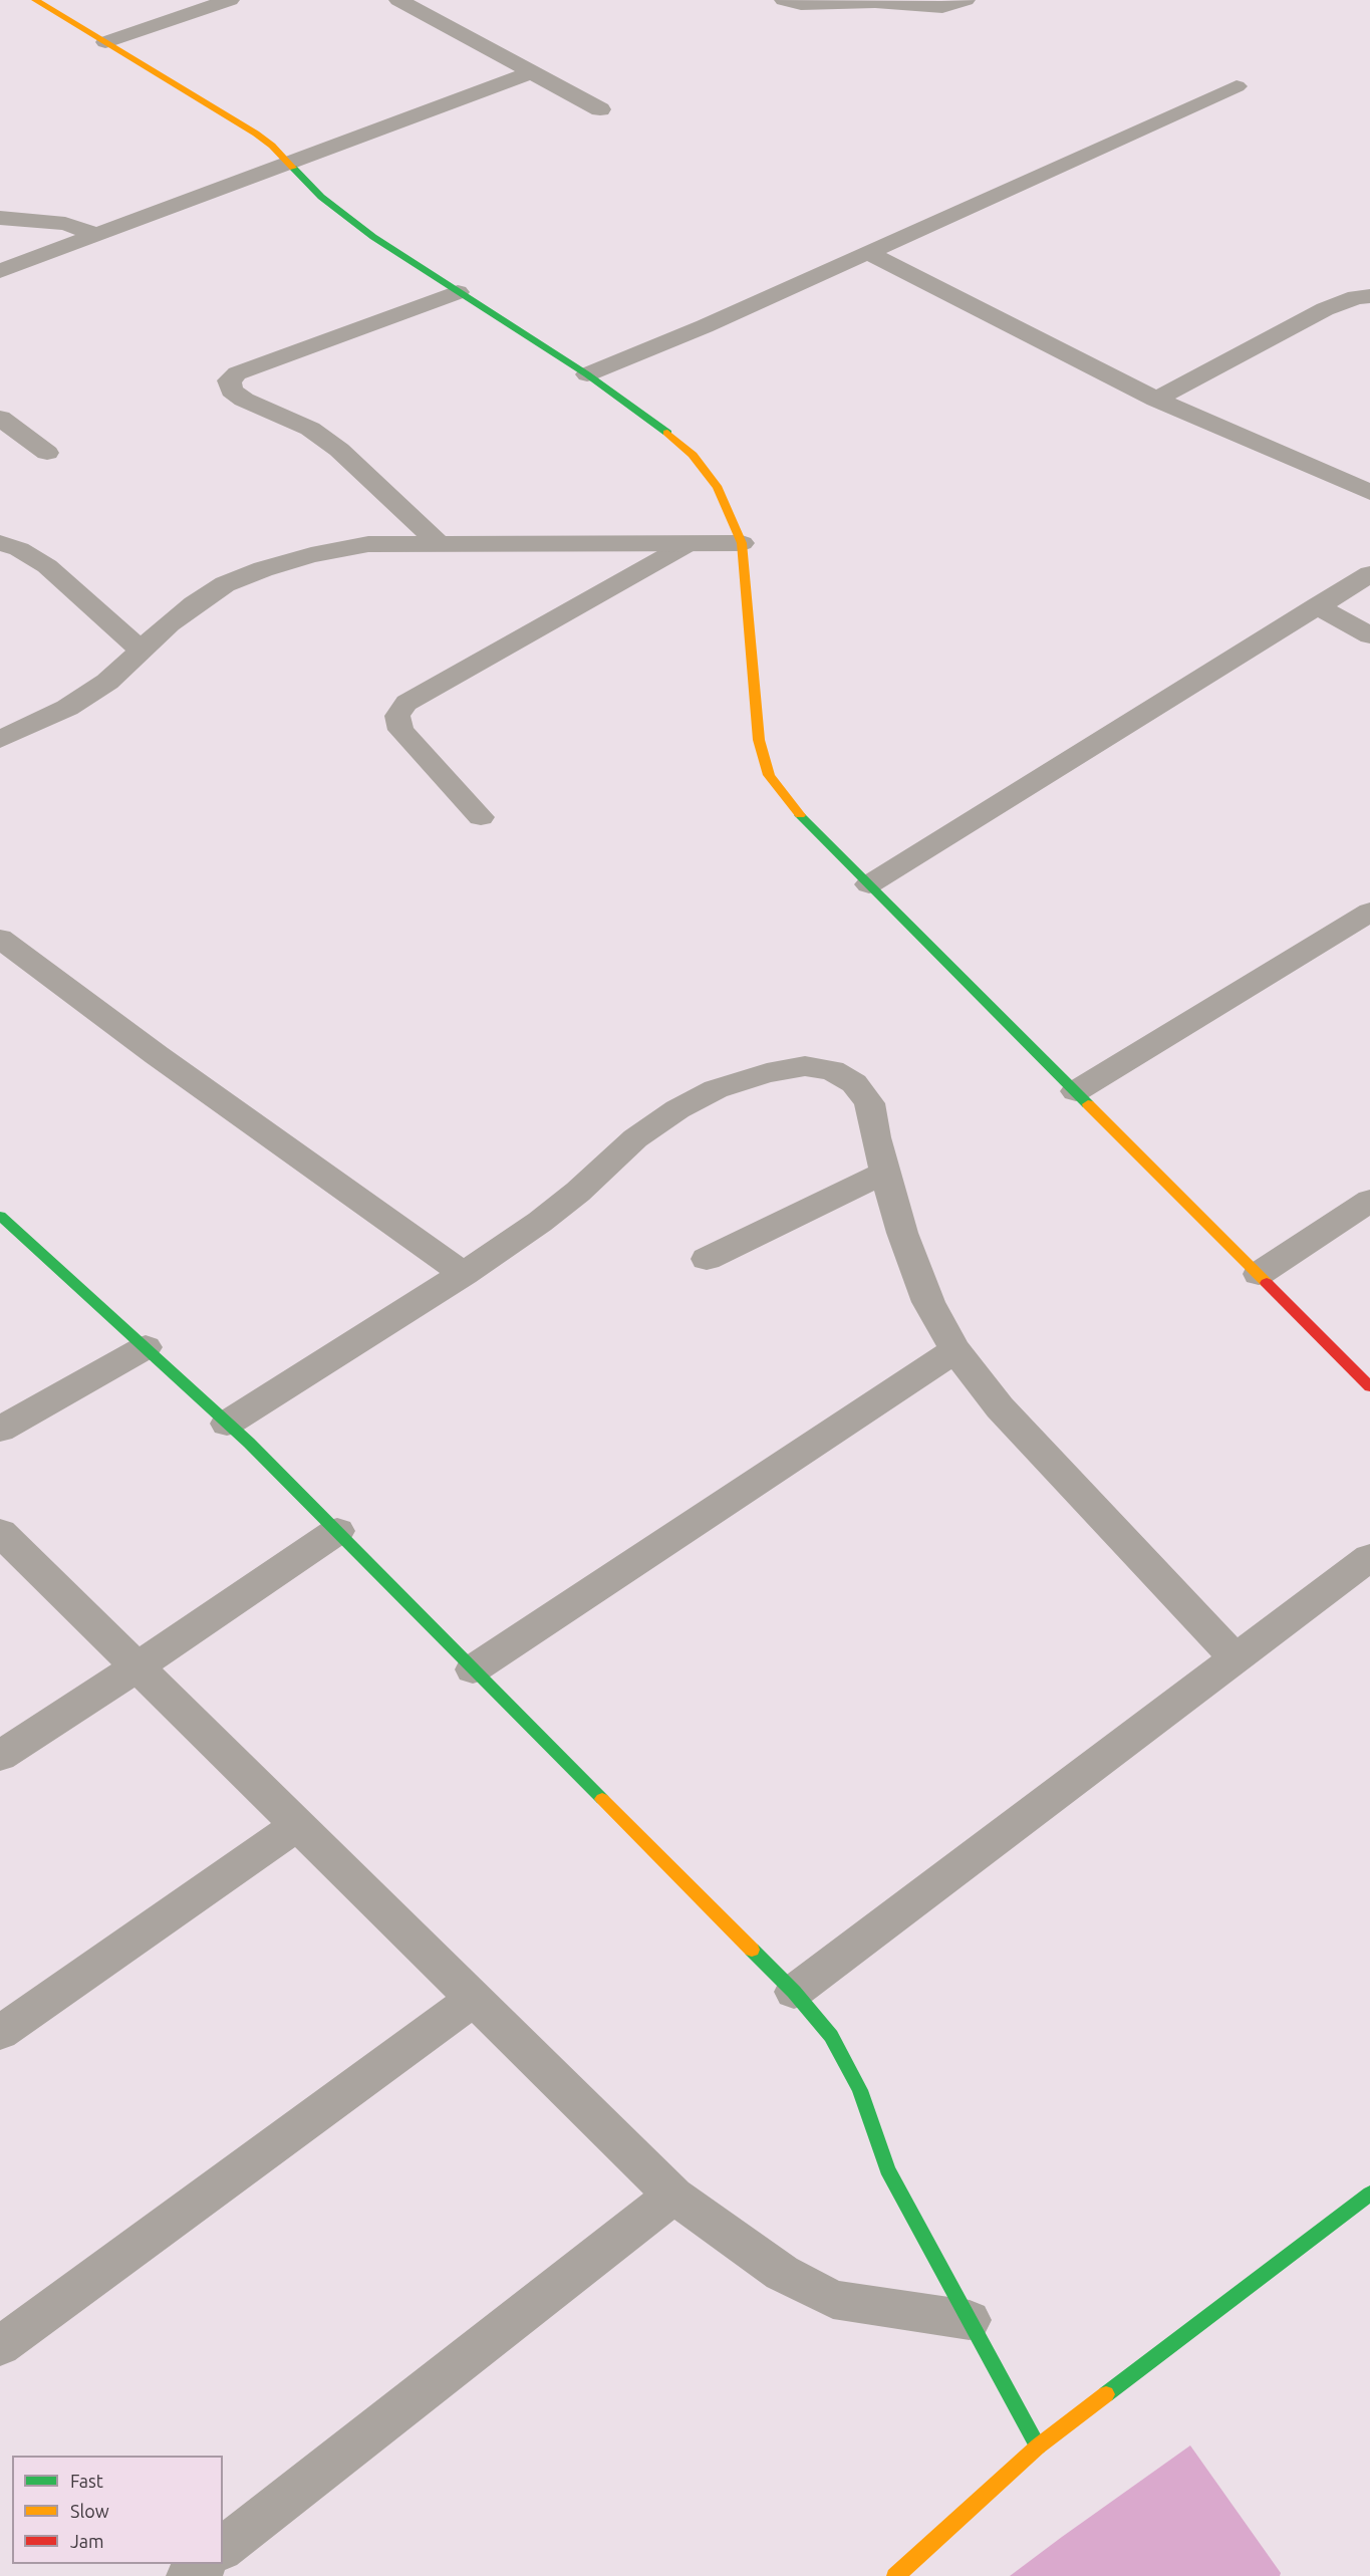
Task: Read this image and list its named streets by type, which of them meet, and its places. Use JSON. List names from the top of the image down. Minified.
{"legend":["Fast","Slow","Jam"]}
